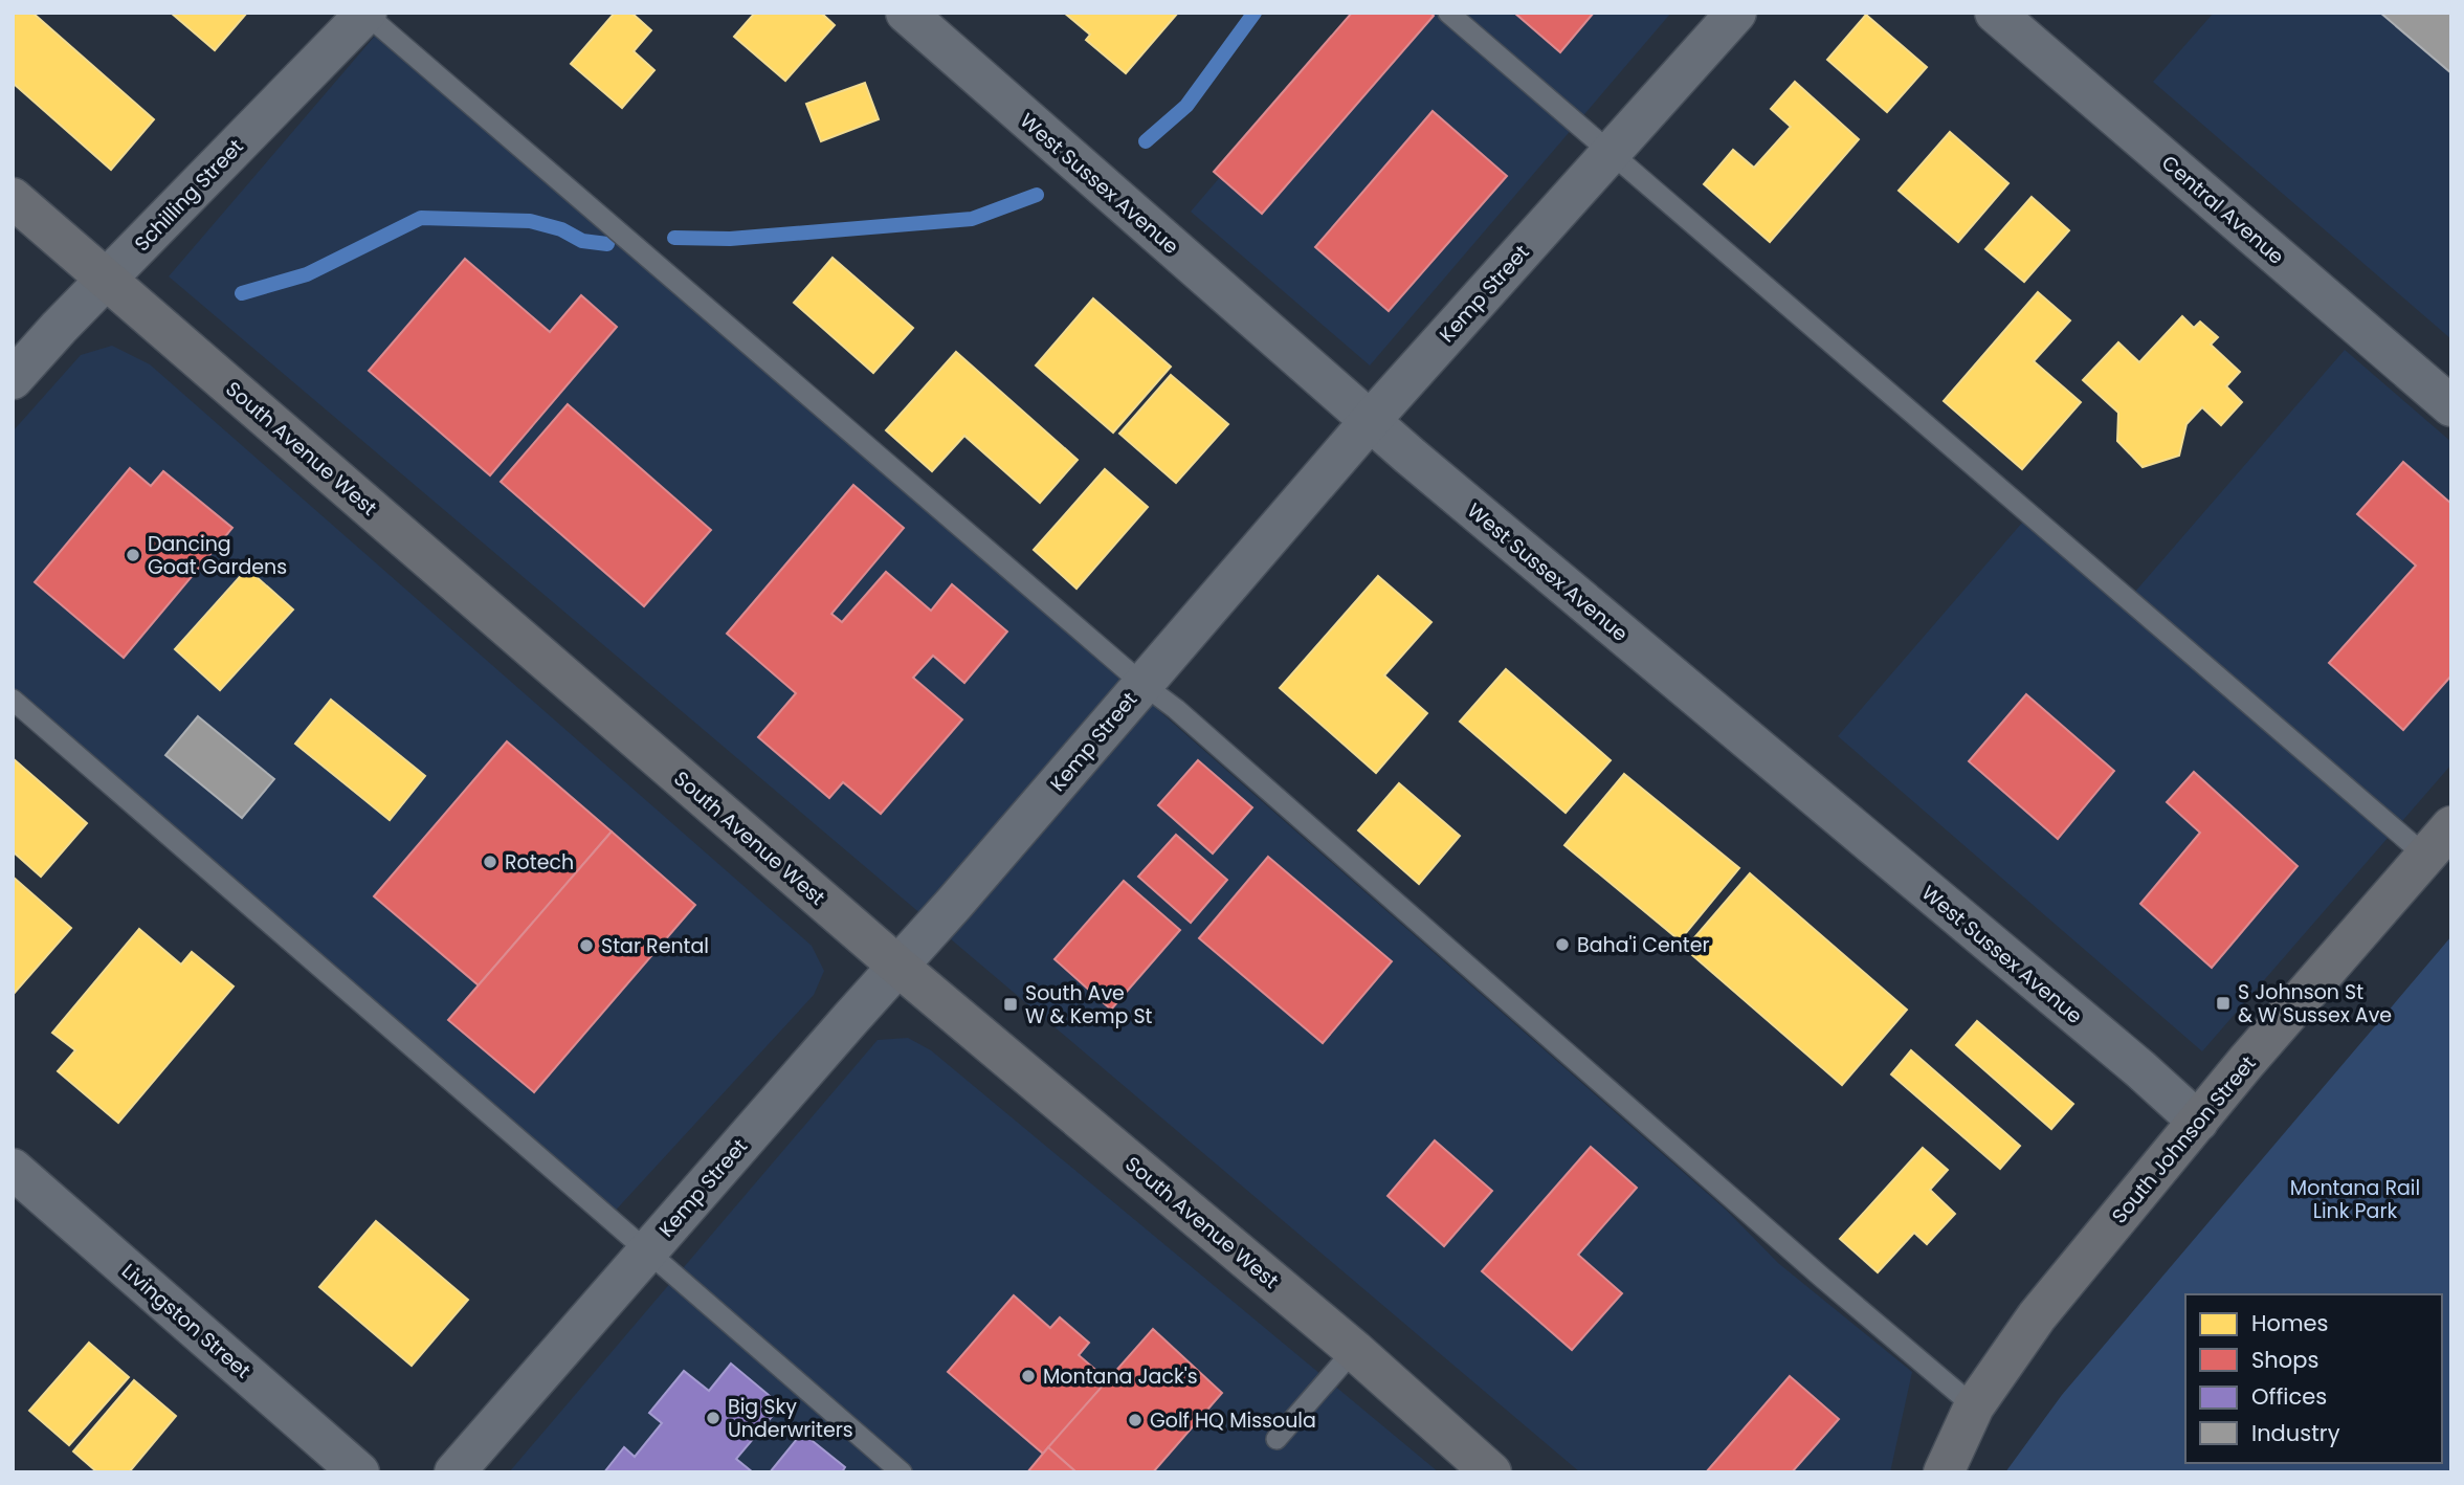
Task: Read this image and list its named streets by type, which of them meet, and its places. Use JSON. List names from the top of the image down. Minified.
{"streets":{"street":["West Sussex Avenue","Schilling Street","Central Avenue","Kemp Street","South Avenue West","South Johnson Street","Livingston Street"]},"crossings":[["West Sussex Avenue","Kemp Street"],["West Sussex Avenue","South Johnson Street"],["Schilling Street","South Avenue West"],["Kemp Street","South Avenue West"]],"parks":["Montana Rail Link Park"],"places":{"other":["Dancing Goat Gardens","Rotech","Baha'i Center","Star Rental","Montana Jack's","Big Sky Underwriters","Golf HQ Missoula"],"transit":["S Johnson St & W Sussex Ave","South Ave W & Kemp St"]},"legend":["Homes","Shops","Offices","Industry"]}
